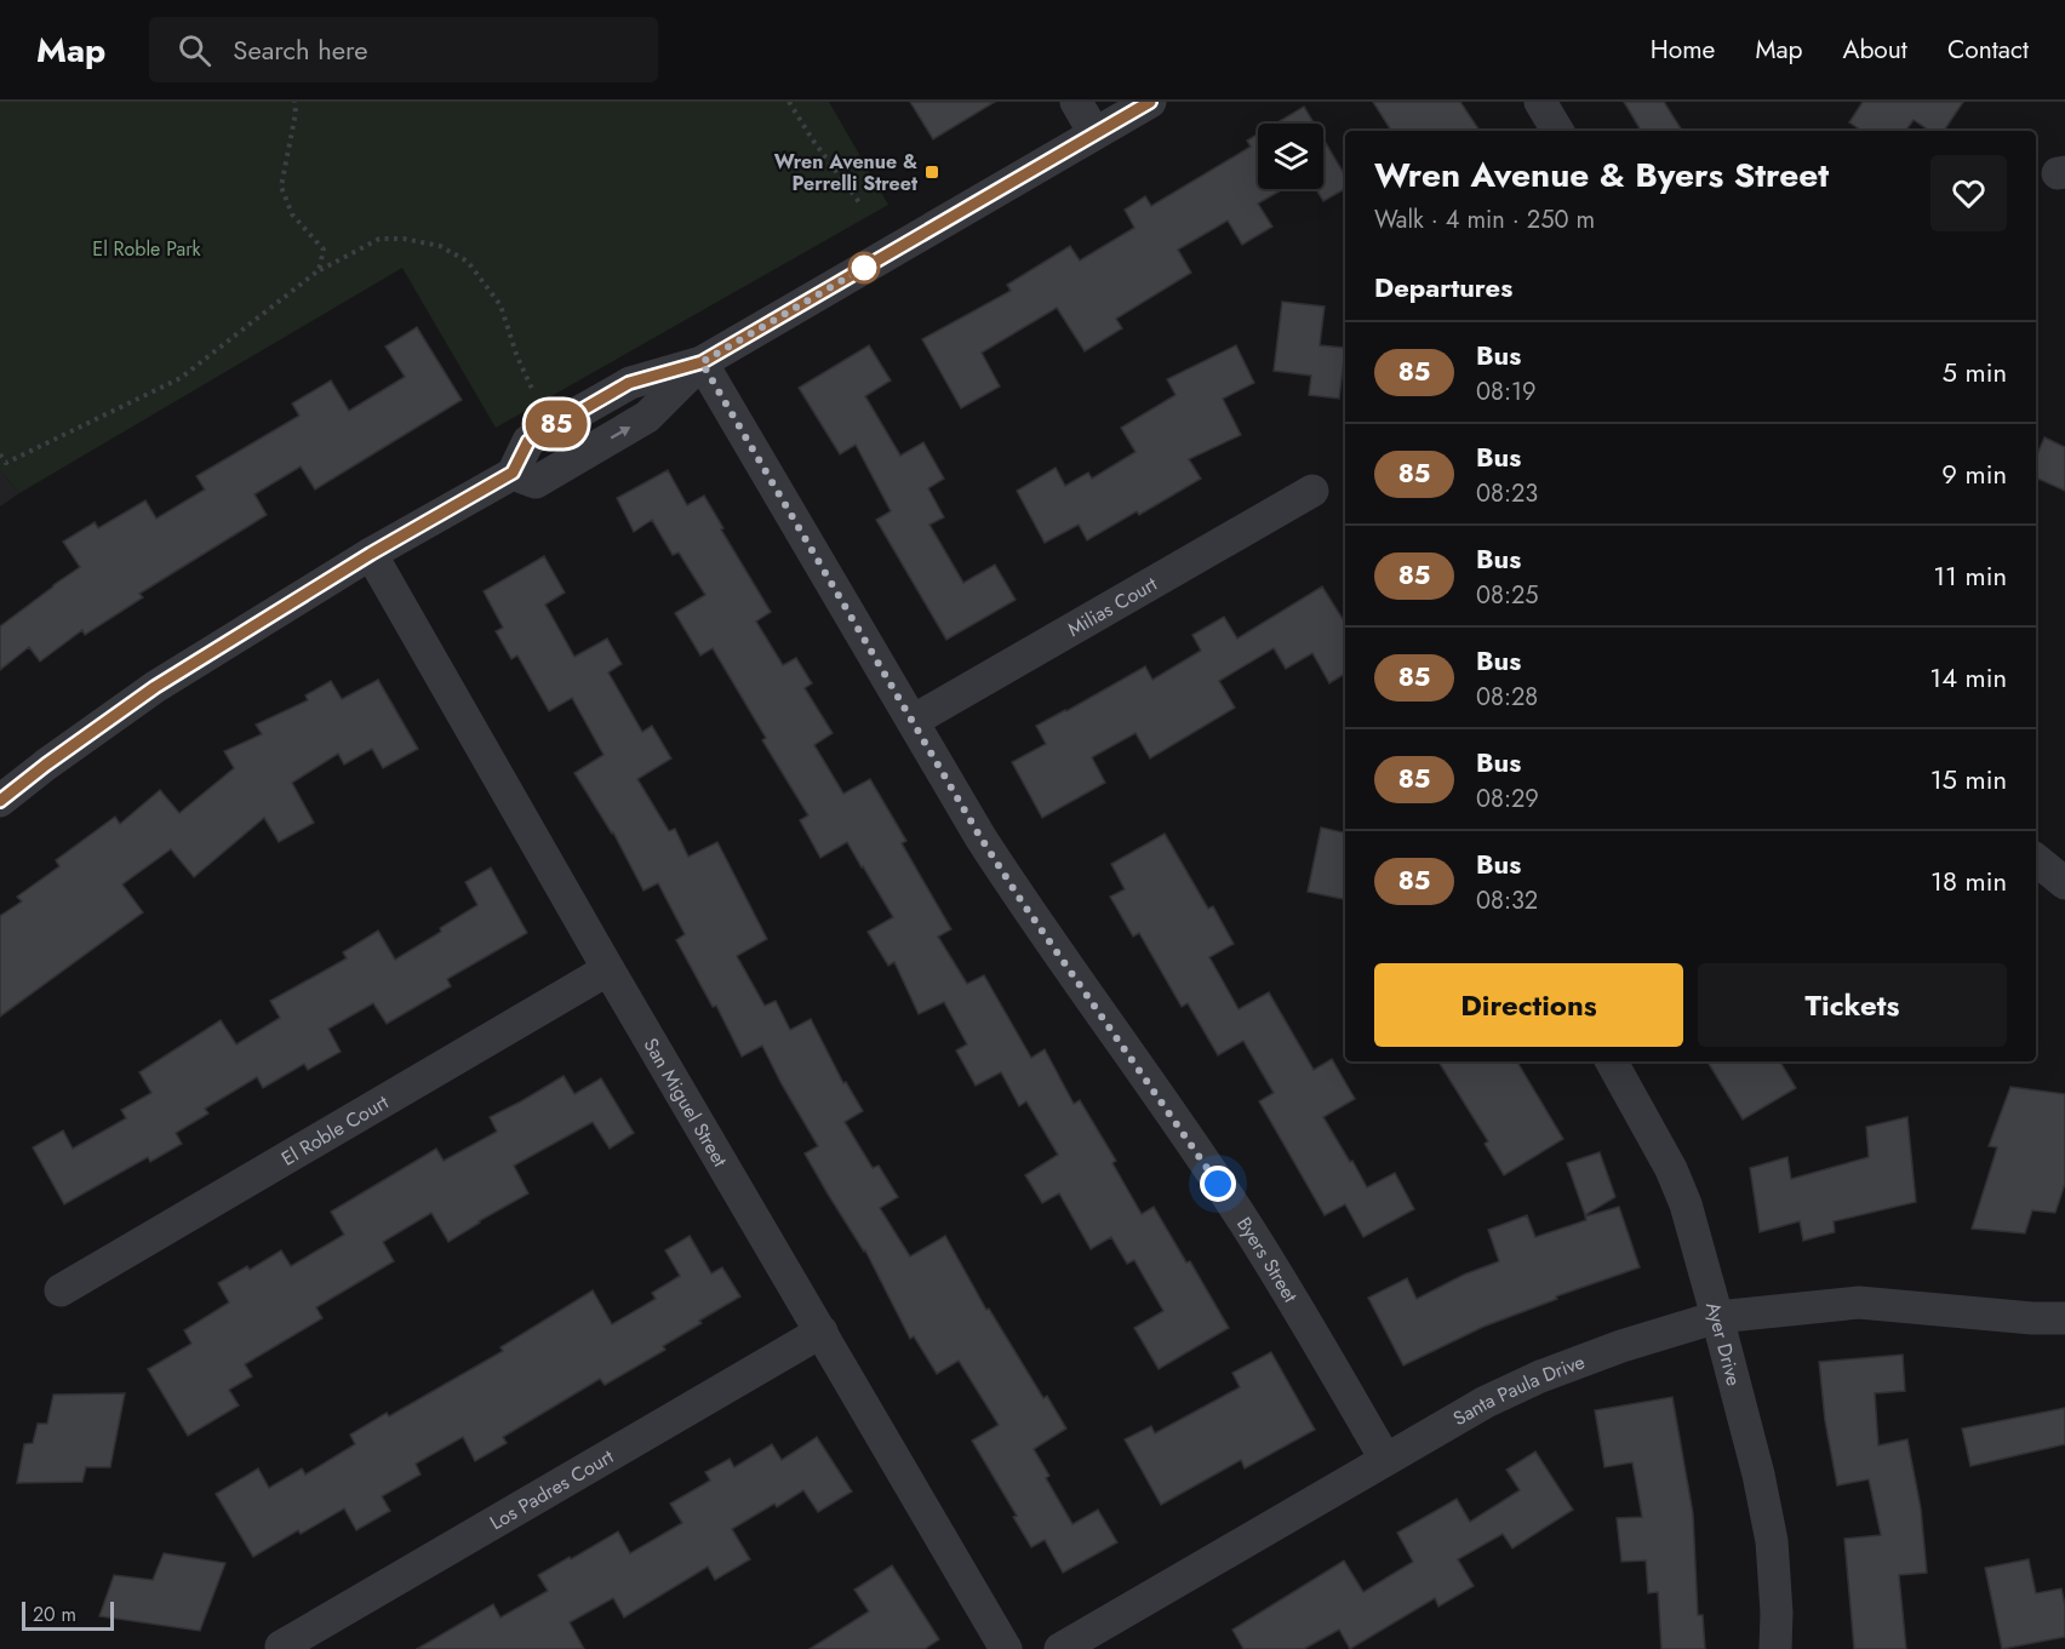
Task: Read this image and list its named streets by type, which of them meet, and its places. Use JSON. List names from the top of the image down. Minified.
{"streets":{"street":["Milias Court","San Miguel Street","El Roble Court","Byers Street","Ayer Drive","Santa Paula Drive","Los Padres Court"]},"crossings":[["Milias Court","Byers Street"],["San Miguel Street","El Roble Court"],["San Miguel Street","Los Padres Court"],["Byers Street","Santa Paula Drive"],["Ayer Drive","Santa Paula Drive"]],"parks":["El Roble Park"],"places":{"transit":["Wren Avenue & Perrelli Street"]},"lines":["bus line 85"],"scale_bar":"20 m","page":{"header":"Map","search":"Search here","nav":["Home","Map","About","Contact"],"on_map":"85","heading":[["Wren Avenue & Byers Street","Walk · 4 min · 250 m"],"Departures"],"list":[{"mark":"85","name":"Bus","note":"08:19","value":"5 min"},{"mark":"85","name":"Bus","note":"08:23","value":"9 min"},{"mark":"85","name":"Bus","note":"08:25","value":"11 min"},{"mark":"85","name":"Bus","note":"08:28","value":"14 min"},{"mark":"85","name":"Bus","note":"08:29","value":"15 min"},{"mark":"85","name":"Bus","note":"08:32","value":"18 min"}],"buttons":["Directions","Tickets"],"scale":"20 m"}}
